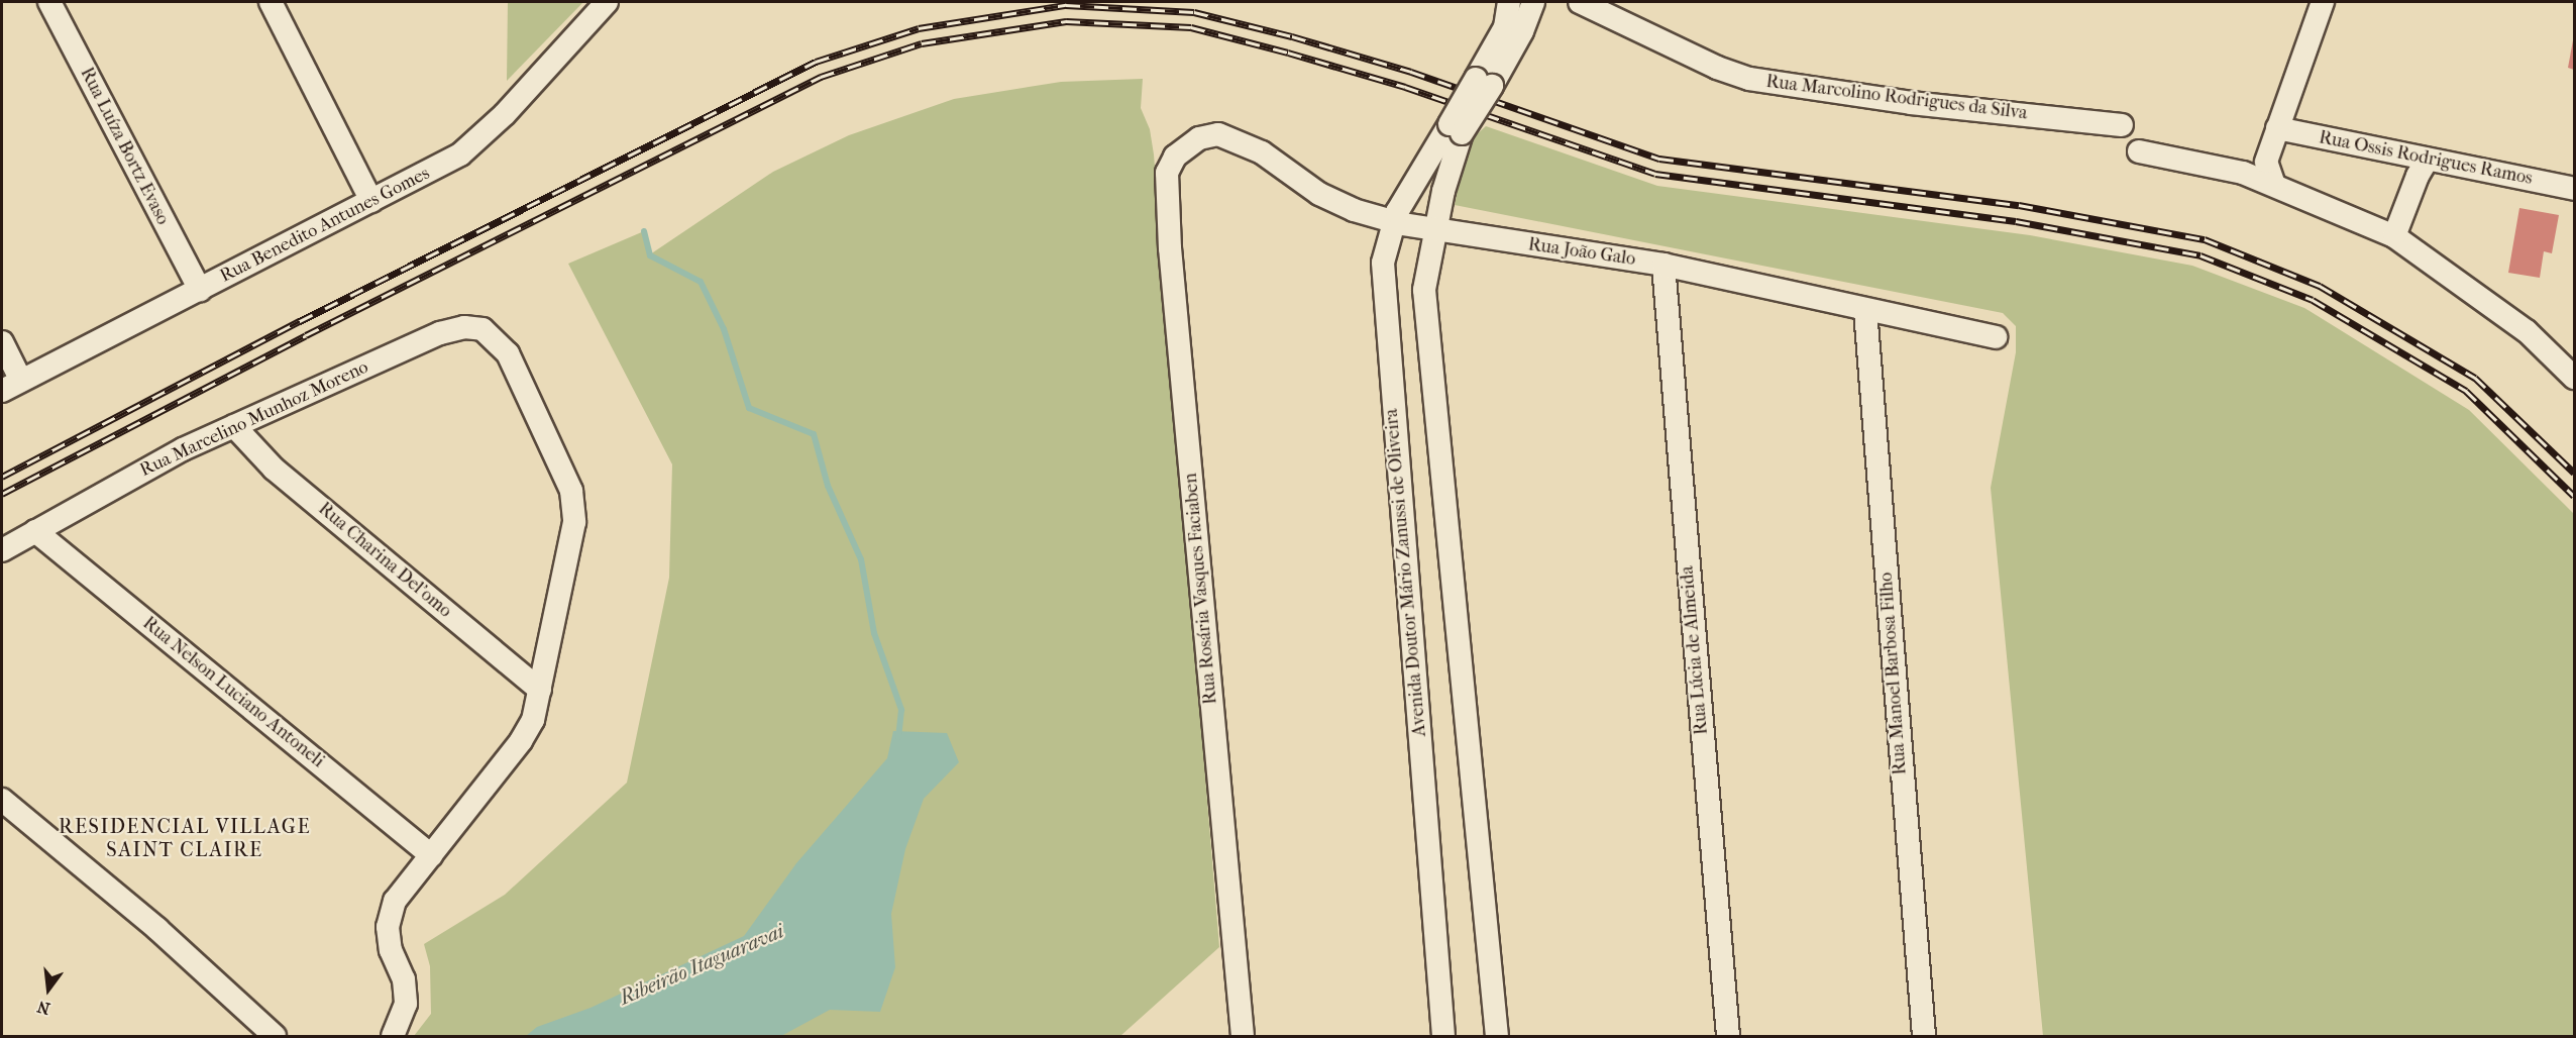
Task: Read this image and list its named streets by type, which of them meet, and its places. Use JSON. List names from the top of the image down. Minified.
{"streets":{"street":["Rua Marcolino Rodrigues da Silva","Rua Luíza Bortz Evaso","Rua Ossis Rodrigues Ramos","Rua Benedito Antunes Gomes","Rua João Galo","Rua Marcelino Munhoz Moreno","Rua Charina Del'omo","Avenida Doutor Mário Zanussi de Oliveira","Rua Rosária Vasques Faciaben","Rua Lúcia de Almeida","Rua Manoel Barbosa Filho","Rua Nelson Luciano Antoneli"]},"crossings":[["Rua Luíza Bortz Evaso","Rua Benedito Antunes Gomes"],["Rua João Galo","Avenida Doutor Mário Zanussi de Oliveira"],["Rua João Galo","Rua Rosária Vasques Faciaben"],["Rua João Galo","Rua Lúcia de Almeida"],["Rua João Galo","Rua Manoel Barbosa Filho"],["Rua Marcelino Munhoz Moreno","Rua Charina Del'omo"],["Rua Marcelino Munhoz Moreno","Rua Nelson Luciano Antoneli"]],"districts":["RESIDENCIAL VILLAGE SAINT CLAIRE"],"water":["Ribeirão Itaguaravai"],"north":"bottom"}
